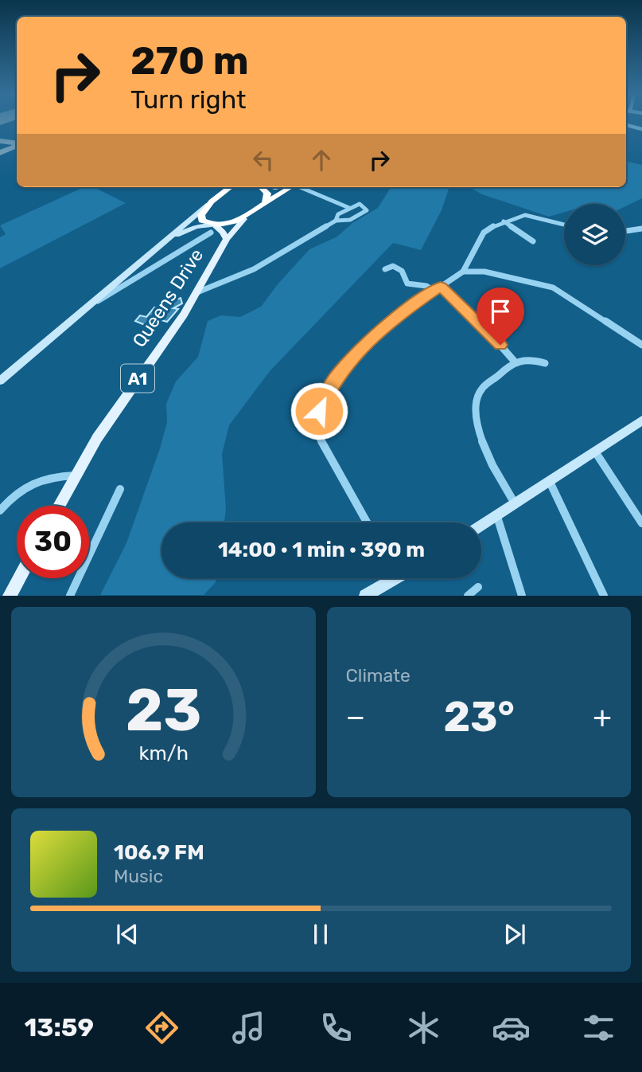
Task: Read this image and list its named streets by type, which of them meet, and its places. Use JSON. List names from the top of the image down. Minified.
{"streets":{"highway":["A1"],"main road":["Queens Drive"]},"crossings":[["Queens Drive","A1"]],"page":{"turn":["270 m","Turn right"],"limit":"30","trip":"14:00 · 1 min · 390 m","tile":"Climate","heat":["−","23°","+"],"song":["106.9 FM","Music"],"tabs":"13:59","gauge":["23","km/h"]}}
